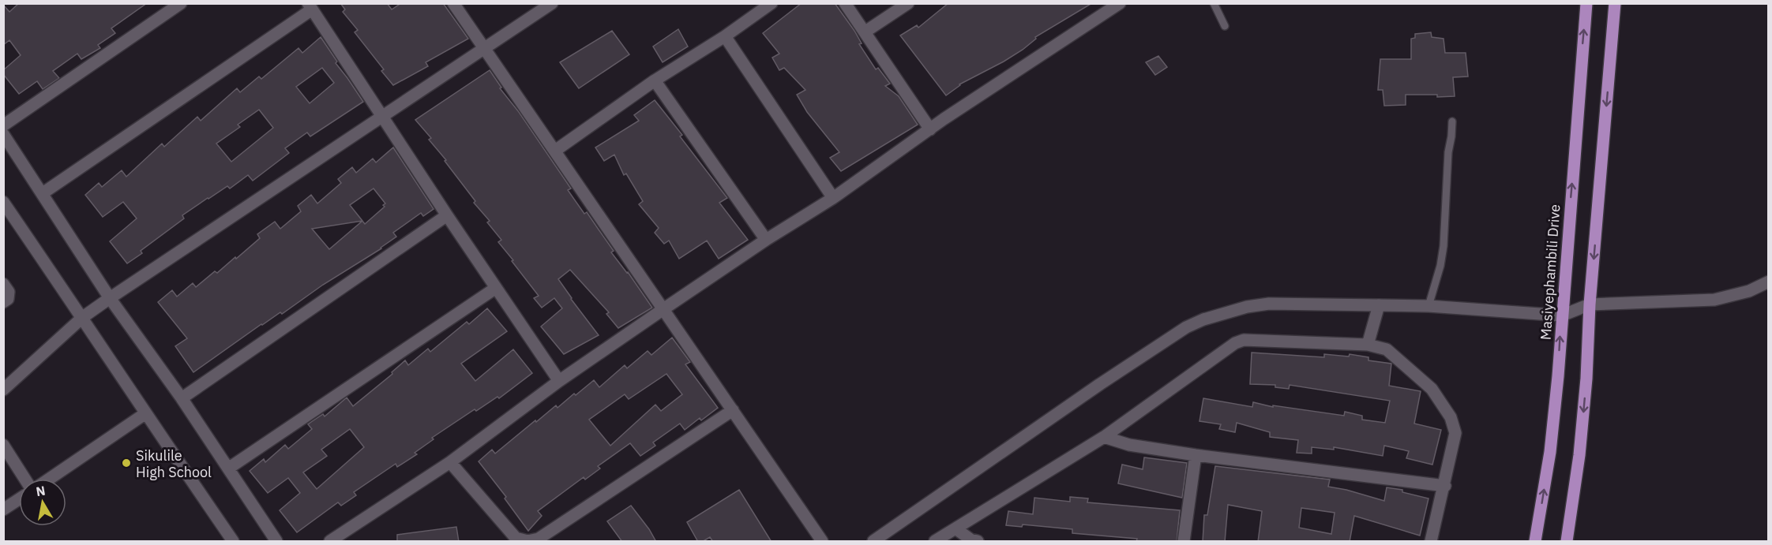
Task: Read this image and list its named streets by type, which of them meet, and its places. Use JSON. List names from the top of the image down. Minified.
{"streets":{"main road":["Masiyephambili Drive"]},"places":["Sikulile High School"],"north":"top"}
